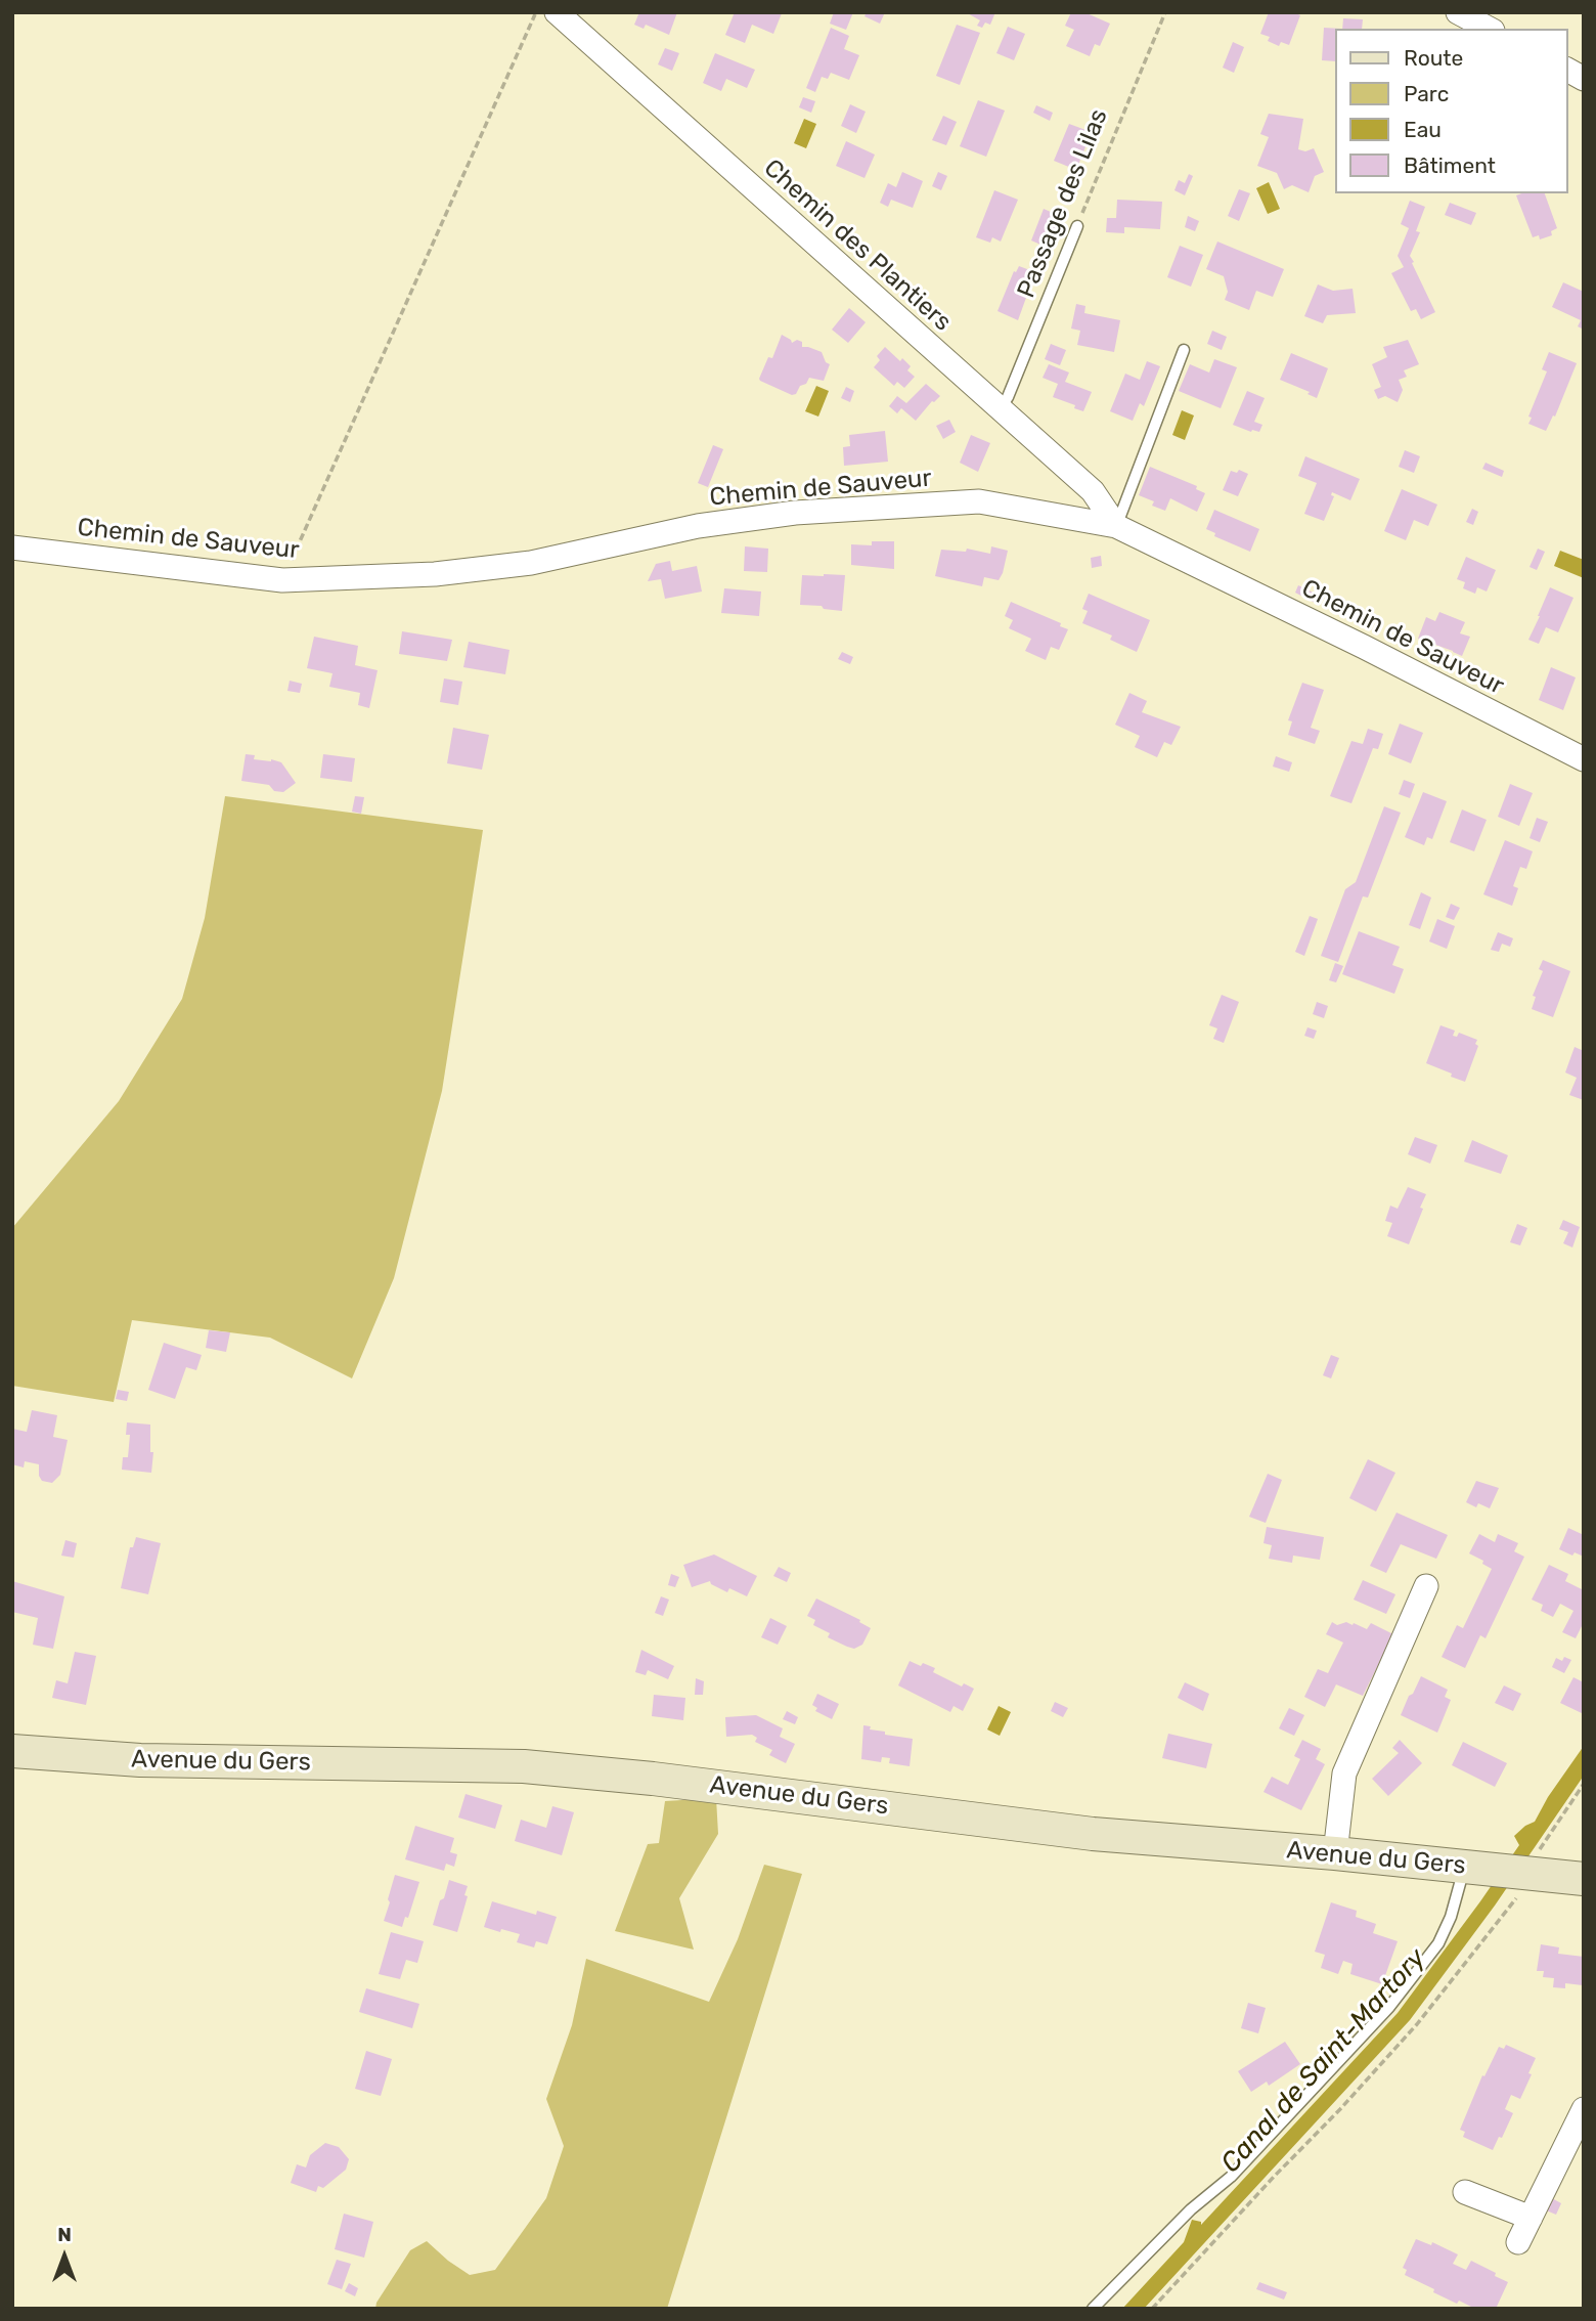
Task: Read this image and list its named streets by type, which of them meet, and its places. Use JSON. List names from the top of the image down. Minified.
{"streets":{"main road":["Avenue du Gers"],"street":["Chemin des Plantiers","Chemin de Sauveur"],"lane":["Passage des Lilas"]},"crossings":[["Passage des Lilas","Chemin des Plantiers"],["Chemin des Plantiers","Chemin de Sauveur"]],"water":["Canal de Saint-Martory"],"legend":["Route","Parc","Eau","Bâtiment"],"north":"top"}
